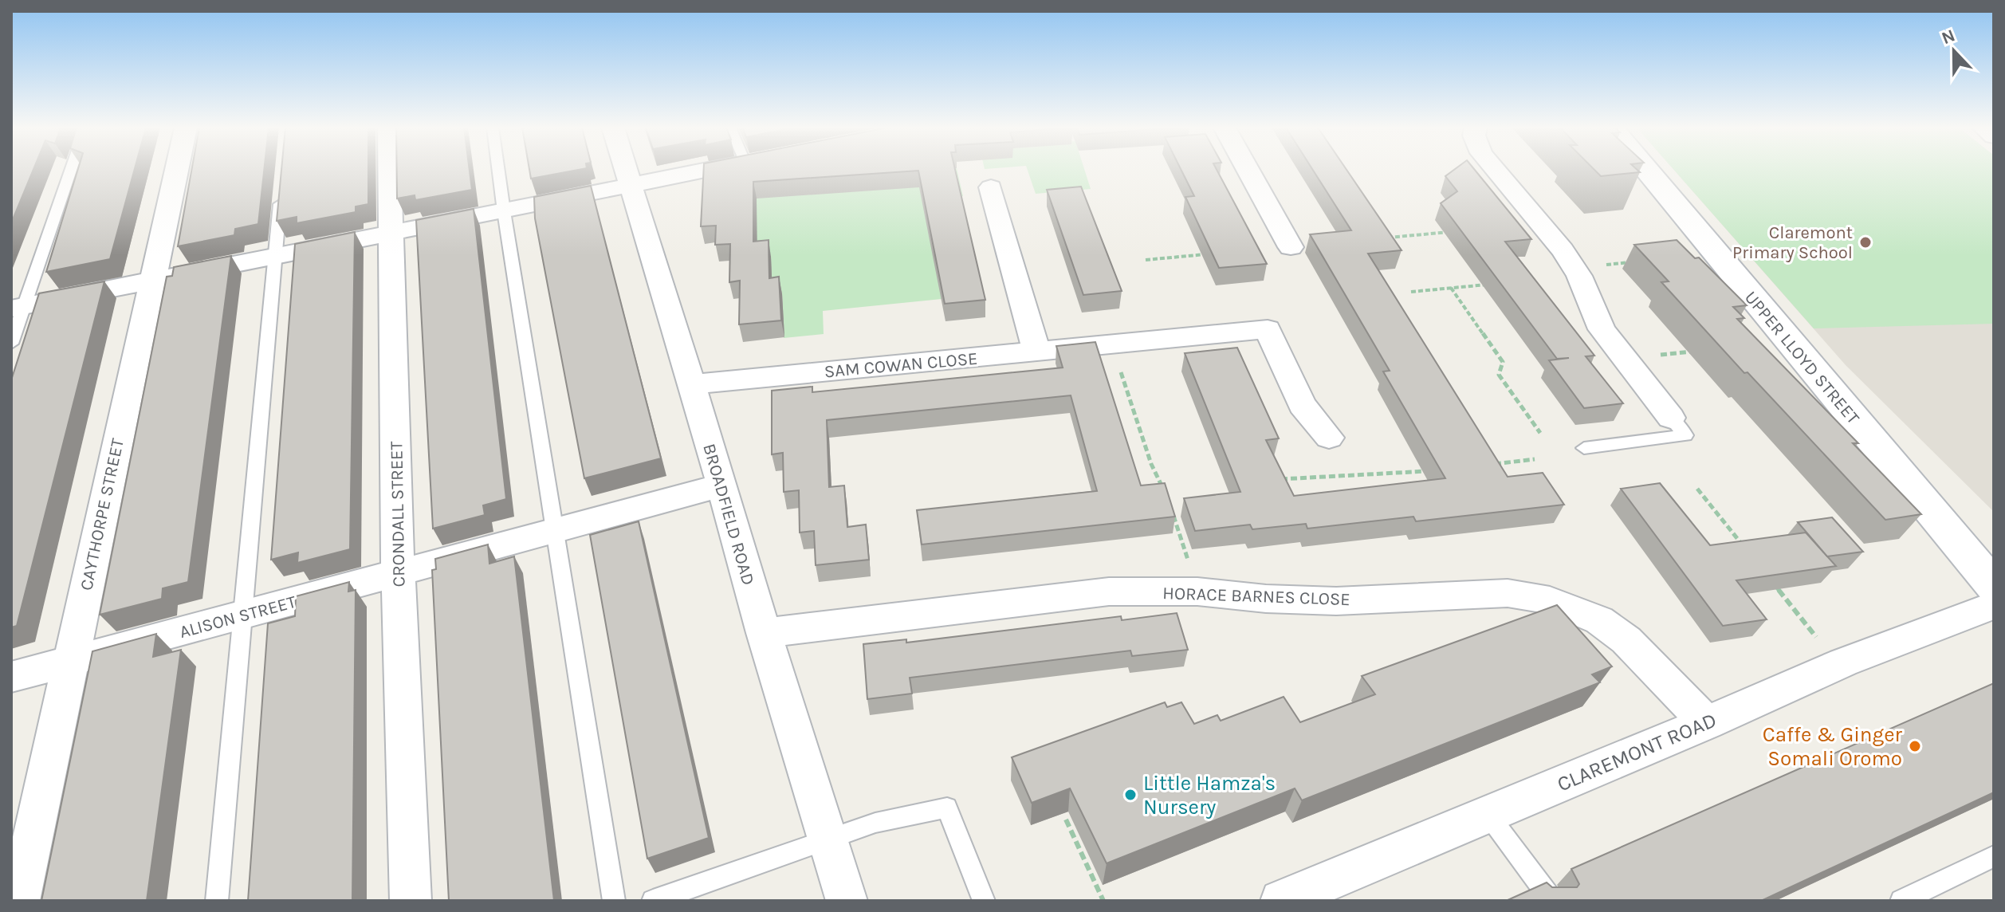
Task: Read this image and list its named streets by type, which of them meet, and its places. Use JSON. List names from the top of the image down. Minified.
{"streets":{"street":["UPPER LLOYD STREET","SAM COWAN CLOSE","CAYTHORPE STREET","CRONDALL STREET","BROADFIELD ROAD","HORACE BARNES CLOSE","ALISON STREET","CLAREMONT ROAD"]},"crossings":[["SAM COWAN CLOSE","BROADFIELD ROAD"],["CAYTHORPE STREET","ALISON STREET"],["CRONDALL STREET","ALISON STREET"],["BROADFIELD ROAD","HORACE BARNES CLOSE"],["BROADFIELD ROAD","ALISON STREET"],["HORACE BARNES CLOSE","CLAREMONT ROAD"]],"places":["Claremont Primary School","Caffe & Ginger Somali Oromo","Little Hamza's Nursery"],"north":"top"}
